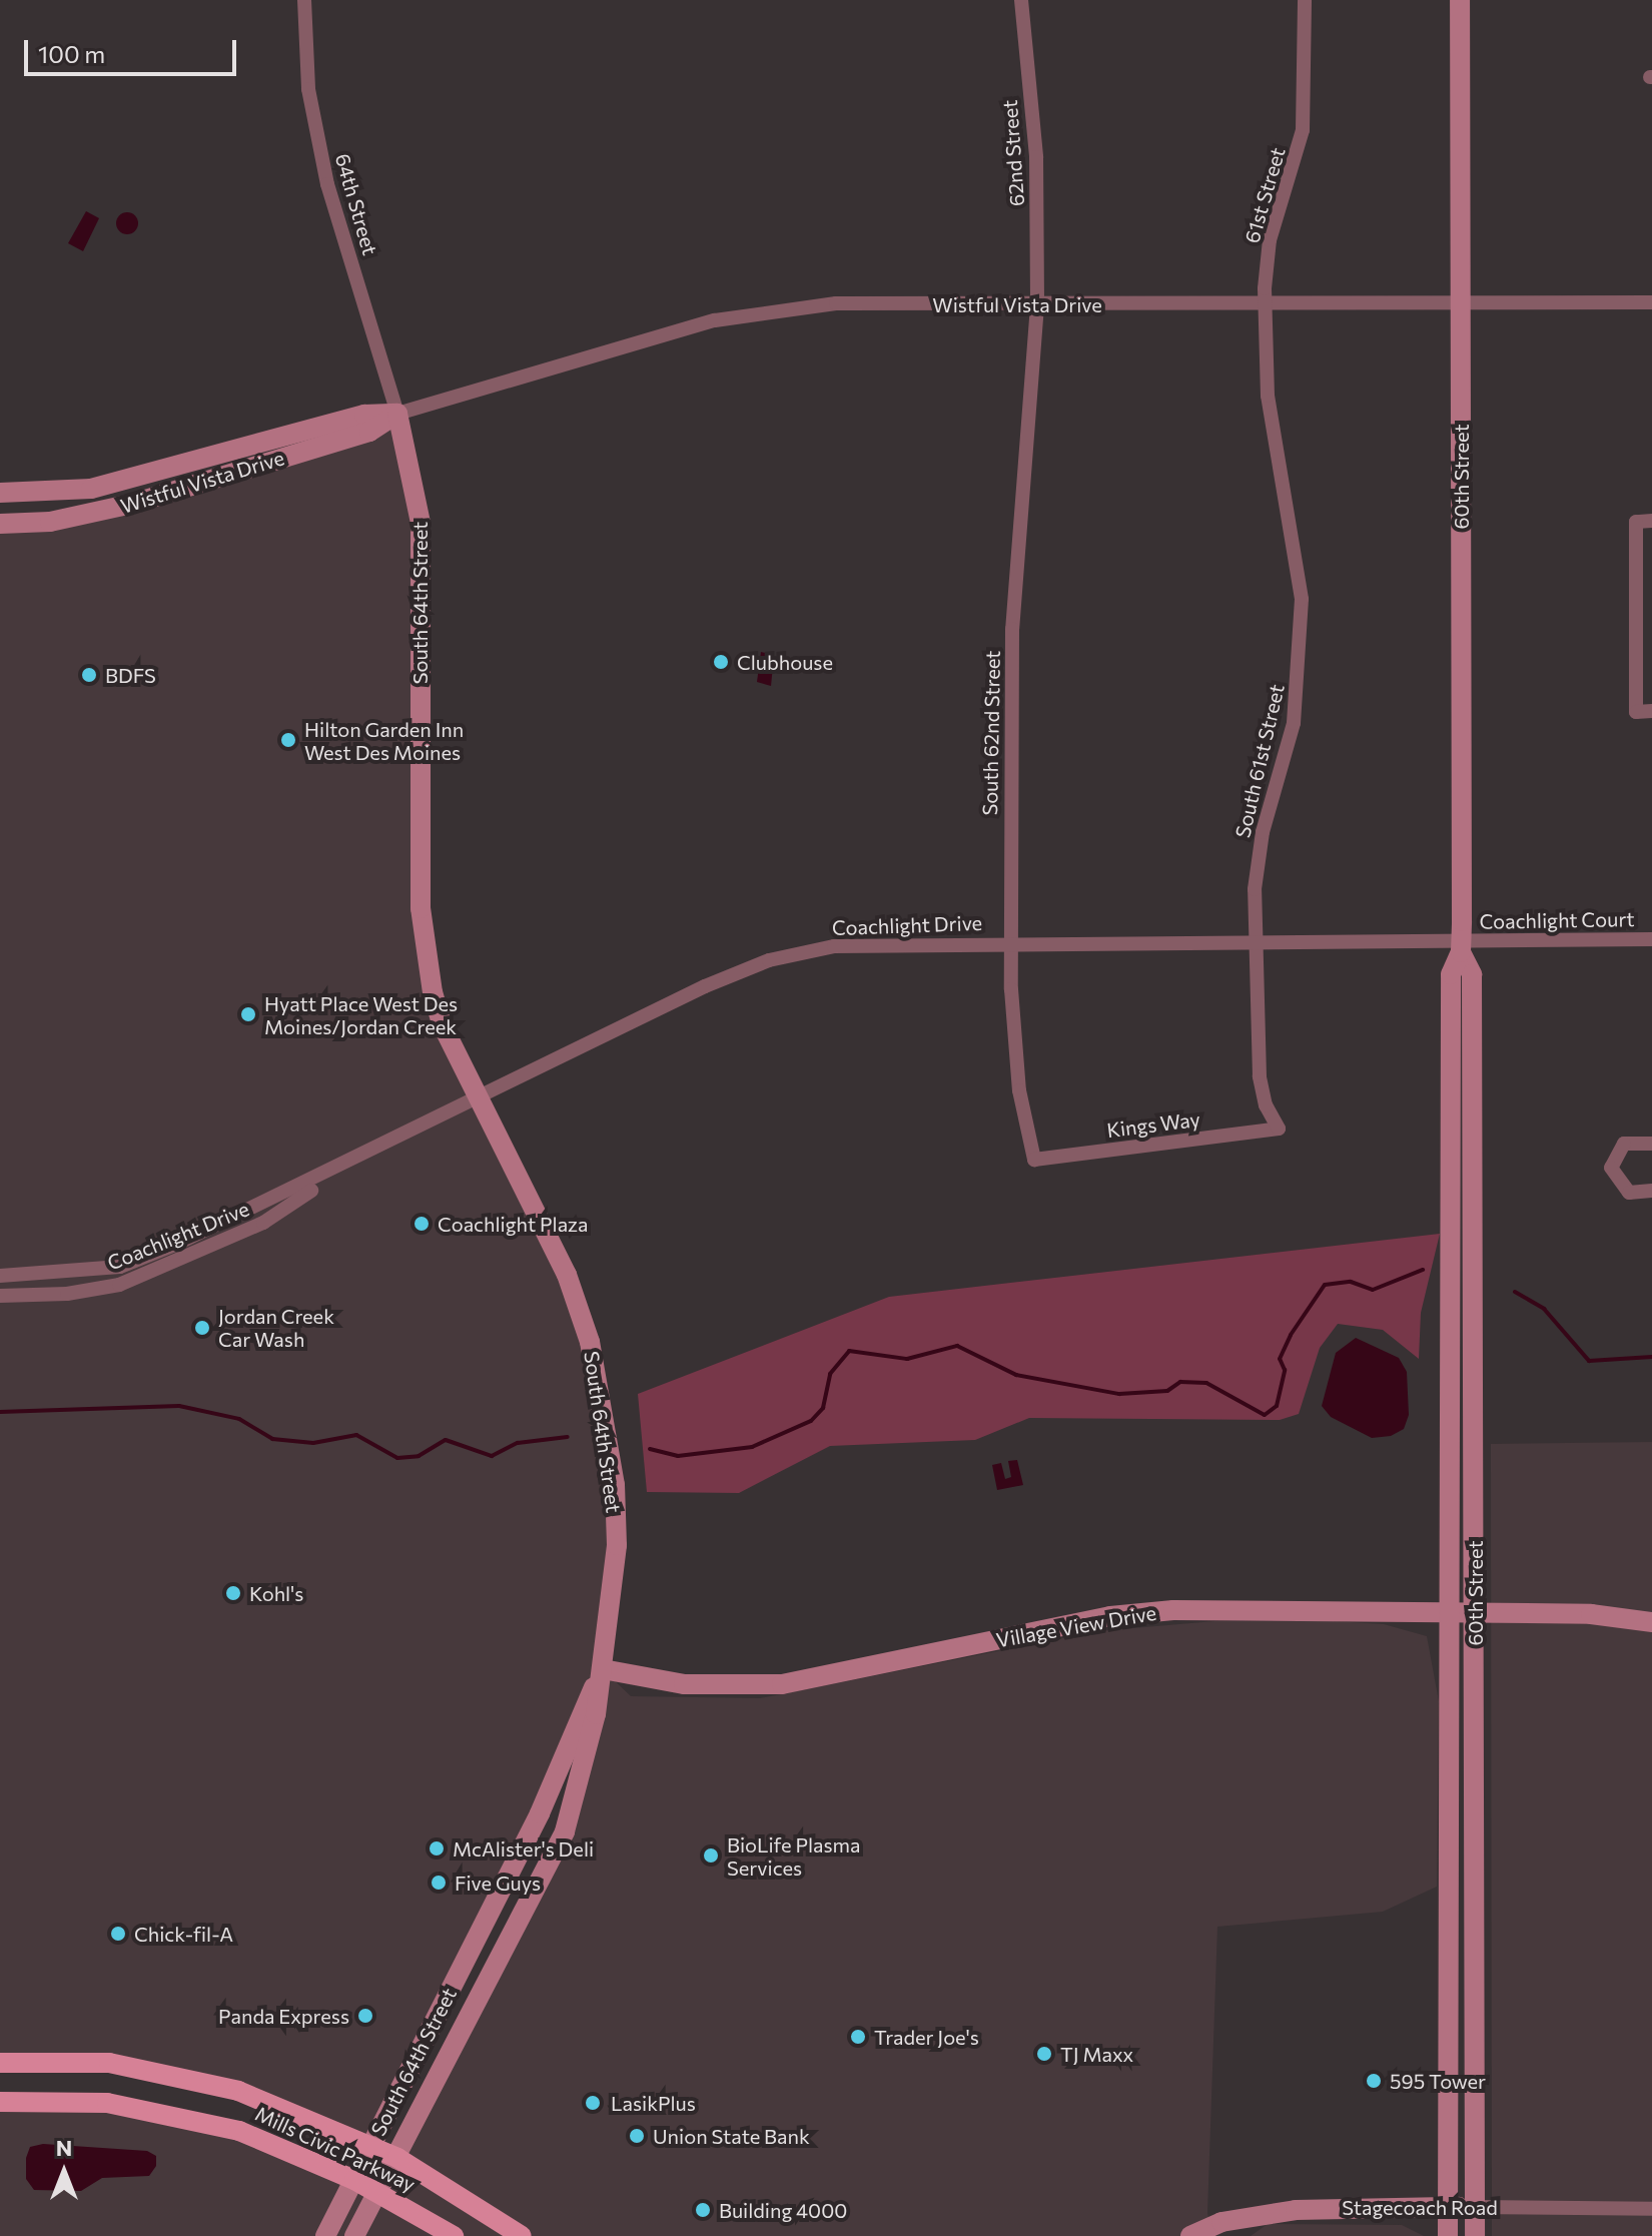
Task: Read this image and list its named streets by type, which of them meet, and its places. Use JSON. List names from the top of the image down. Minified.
{"streets":{"main road":["Mills Civic Parkway"],"street":["62nd Street","61st Street","64th Street","Wistful Vista Drive","60th Street","South 64th Street","South 62nd Street","South 61st Street","Coachlight Court","Coachlight Drive","Kings Way","Village View Drive","Stagecoach Road"]},"crossings":[["62nd Street","Wistful Vista Drive"],["62nd Street","South 62nd Street"],["61st Street","Wistful Vista Drive"],["61st Street","South 61st Street"],["64th Street","Wistful Vista Drive"],["64th Street","South 64th Street"],["Wistful Vista Drive","60th Street"],["Wistful Vista Drive","South 64th Street"],["Wistful Vista Drive","South 62nd Street"],["Wistful Vista Drive","South 61st Street"],["60th Street","Coachlight Court"],["60th Street","Coachlight Drive"],["60th Street","Village View Drive"],["60th Street","Stagecoach Road"],["South 64th Street","Coachlight Drive"],["South 64th Street","Village View Drive"],["South 64th Street","Mills Civic Parkway"],["South 62nd Street","Coachlight Drive"],["South 62nd Street","Kings Way"],["South 61st Street","Coachlight Drive"],["South 61st Street","Kings Way"],["Coachlight Court","Coachlight Drive"]],"places":["Clubhouse","BDFS","Hilton Garden Inn West Des Moines","Hyatt Place West Des Moines/Jordan Creek","Coachlight Plaza","Jordan Creek Car Wash","Kohl's","McAlister's Deli","BioLife Plasma Services","Five Guys","Chick-fil-A","Panda Express","Trader Joe's","TJ Maxx","595 Tower","LasikPlus","Union State Bank","Building 4000"],"scale_bar":"100 m","north":"top"}
